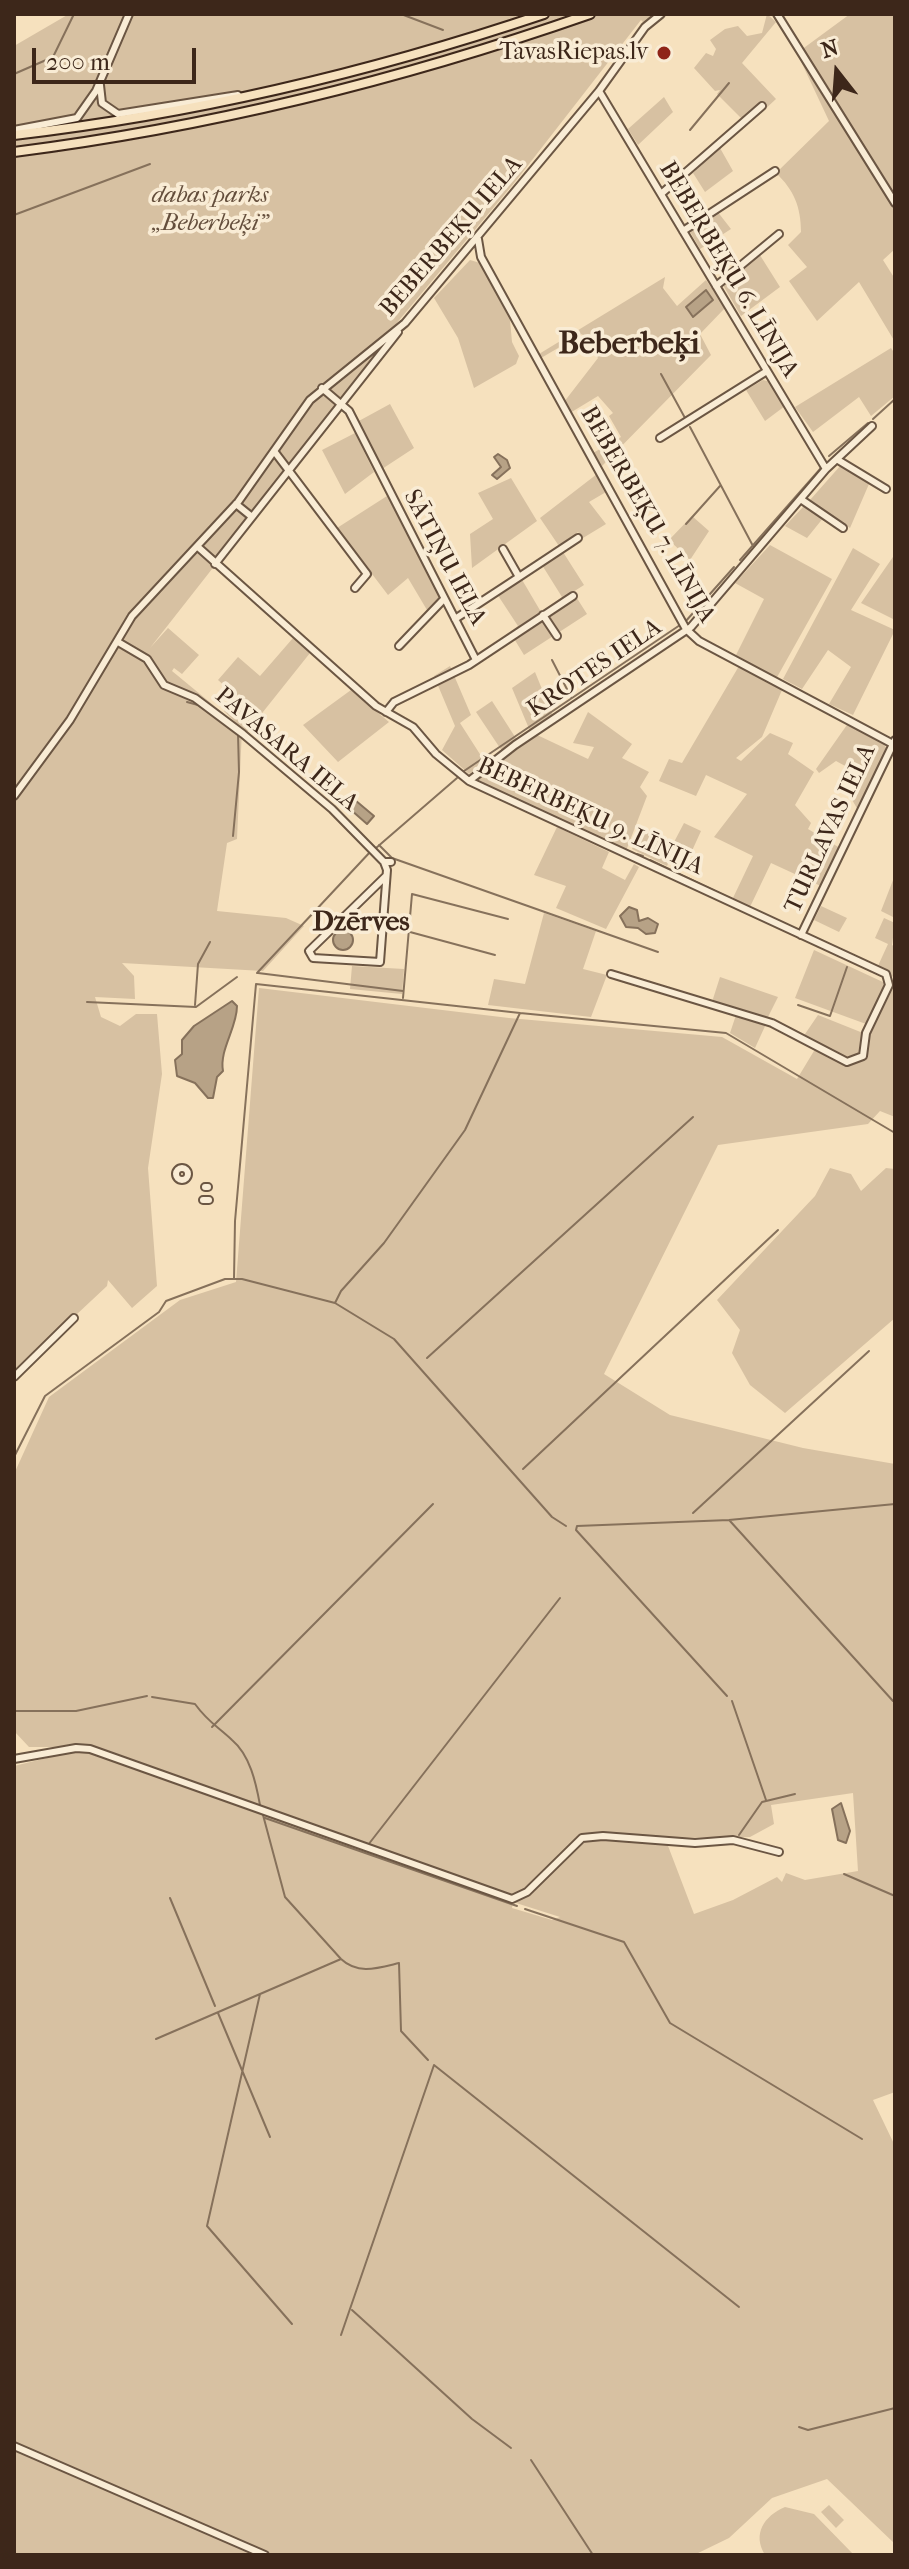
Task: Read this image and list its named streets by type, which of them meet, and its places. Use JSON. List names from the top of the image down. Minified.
{"streets":{"street":["BEBERBEĶU IELA","BEBERBEĶU 6. LĪNIJA","BEBERBEĶU 7. LĪNIJA","SĀTIŅU IELA","KROTES IELA","PAVASARA IELA","BEBERBEĶU 9. LĪNIJA","TURLAVAS IELA"]},"crossings":[["BEBERBEĶU IELA","BEBERBEĶU 6. LĪNIJA"],["BEBERBEĶU IELA","BEBERBEĶU 7. LĪNIJA"],["BEBERBEĶU IELA","SĀTIŅU IELA"],["BEBERBEĶU IELA","PAVASARA IELA"],["BEBERBEĶU IELA","BEBERBEĶU 9. LĪNIJA"],["BEBERBEĶU 6. LĪNIJA","KROTES IELA"],["BEBERBEĶU 7. LĪNIJA","KROTES IELA"],["BEBERBEĶU 7. LĪNIJA","TURLAVAS IELA"],["SĀTIŅU IELA","BEBERBEĶU 9. LĪNIJA"],["KROTES IELA","BEBERBEĶU 9. LĪNIJA"],["BEBERBEĶU 9. LĪNIJA","TURLAVAS IELA"]],"districts":["Beberbeķi","Dzērves"],"parks":["dabas parks „Beberbeķi”"],"places":["TavasRiepas.lv"],"scale_bar":"200 m","north":"top"}
